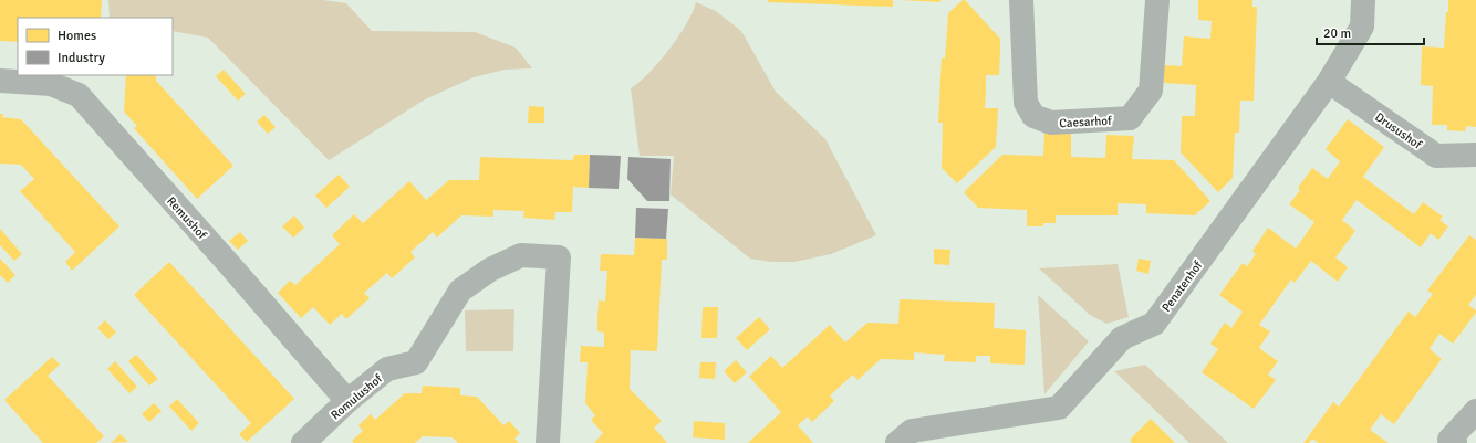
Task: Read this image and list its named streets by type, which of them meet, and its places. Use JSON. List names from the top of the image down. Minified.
{"streets":{"street":["Caesarhof","Drusushof","Remushof","Penatenhof","Romulushof"]},"crossings":[["Drusushof","Penatenhof"],["Remushof","Romulushof"]],"legend":["Homes","Industry"],"scale_bar":"20 m"}
